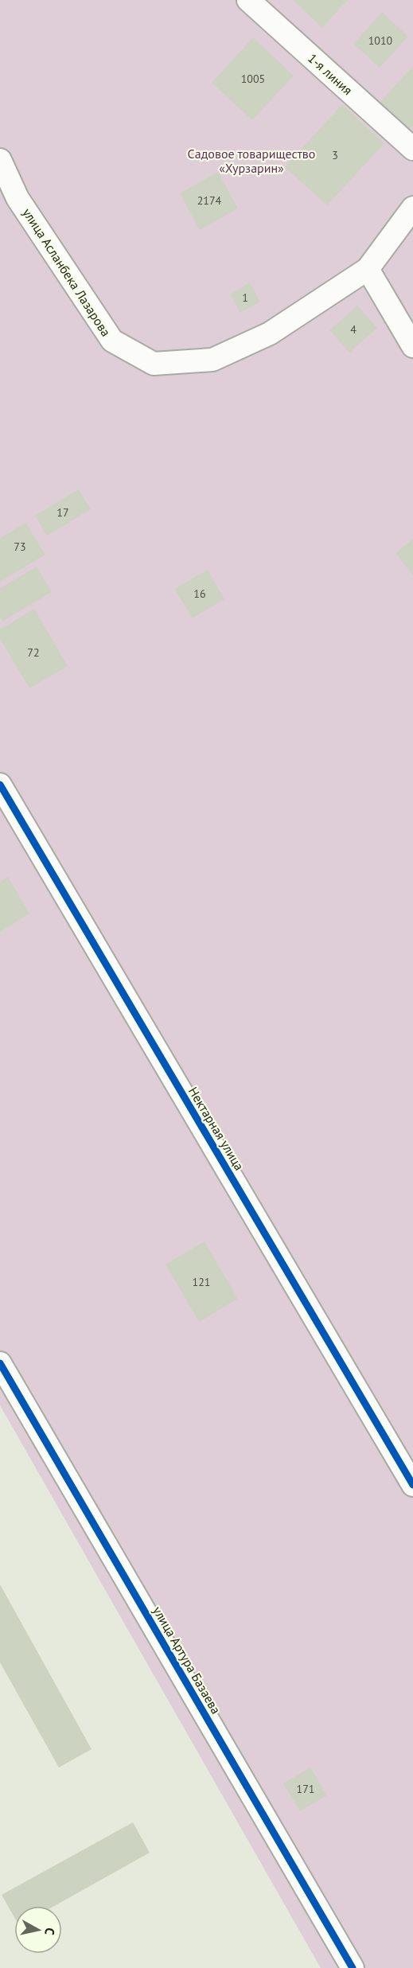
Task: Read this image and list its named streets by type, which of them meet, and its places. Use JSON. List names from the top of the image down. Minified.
{"streets":{"street":["1-я линия","улица Асланбека Лазарова","Нектарная улица","улица Артура Базаева"]},"parks":["Садовое товарищество «Хурзарин»"],"house_numbers":["1010","1005","3","2174","1","4","17","73","16","72","121","171"],"north":"right"}
